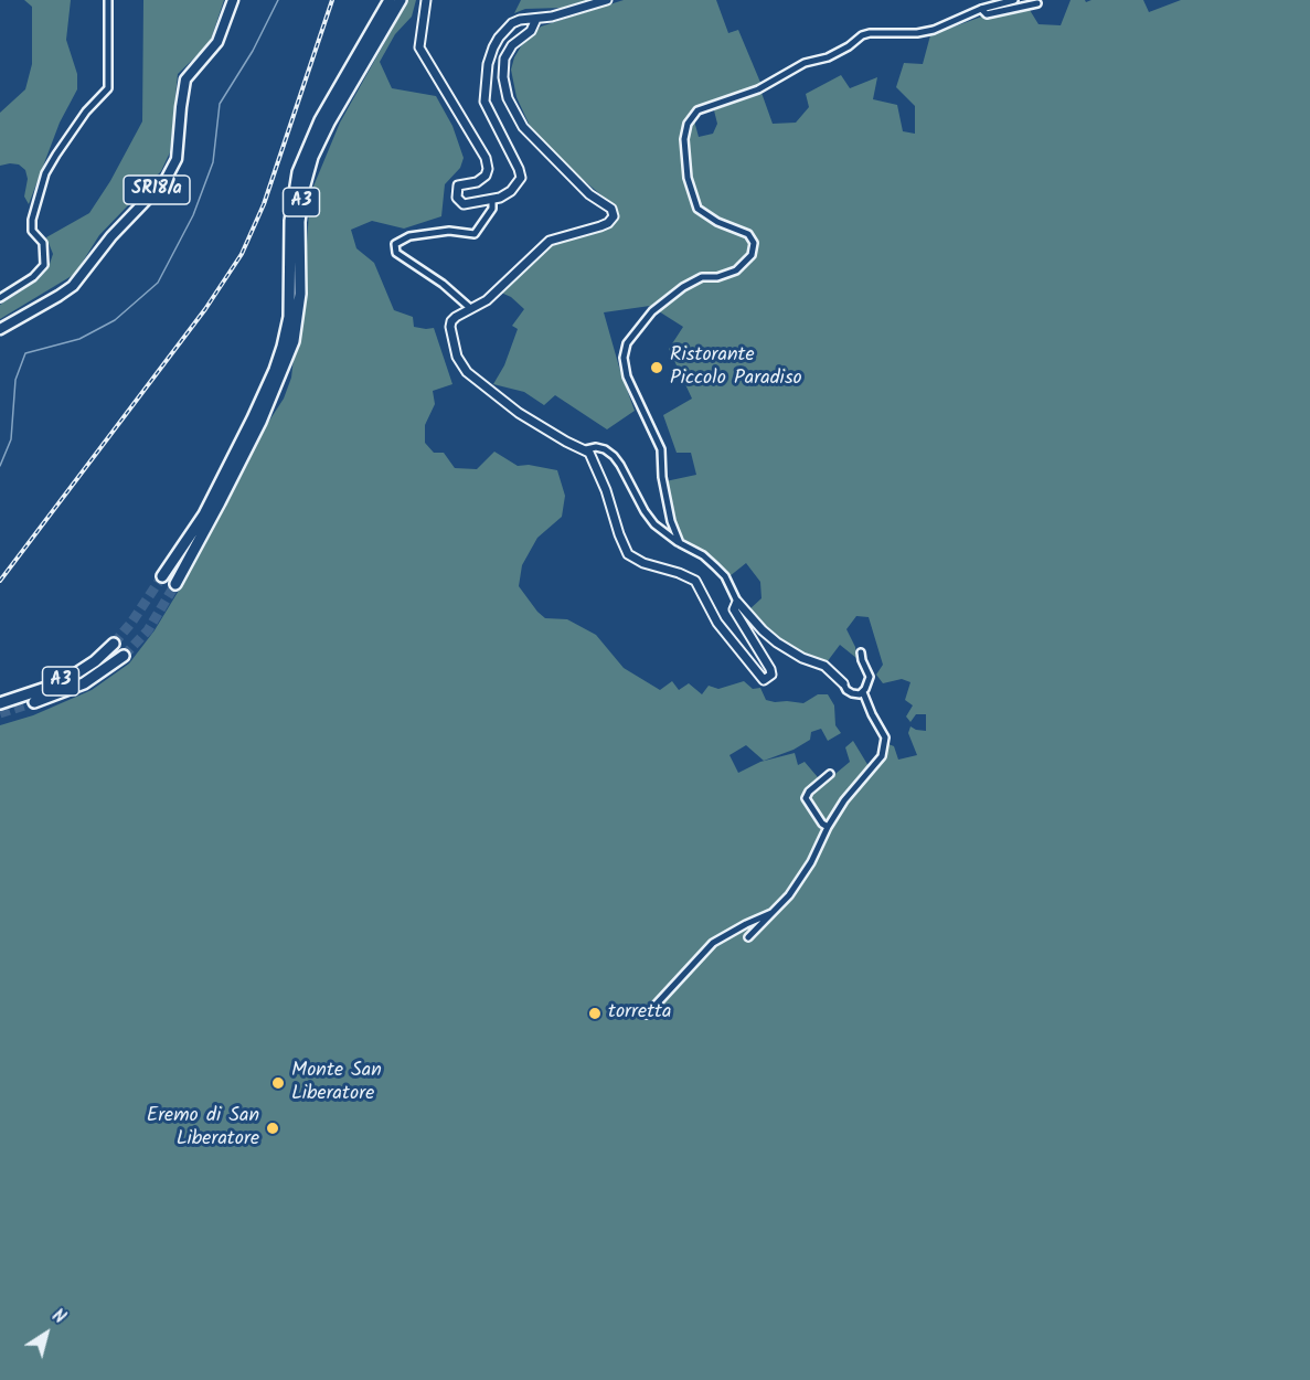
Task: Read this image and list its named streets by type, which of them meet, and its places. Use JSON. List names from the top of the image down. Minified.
{"streets":{"highway":["A3"],"main road":["SR18/a"]},"places":["Ristorante Piccolo Paradiso","torretta","Monte San Liberatore","Eremo di San Liberatore"],"north":"top right"}
